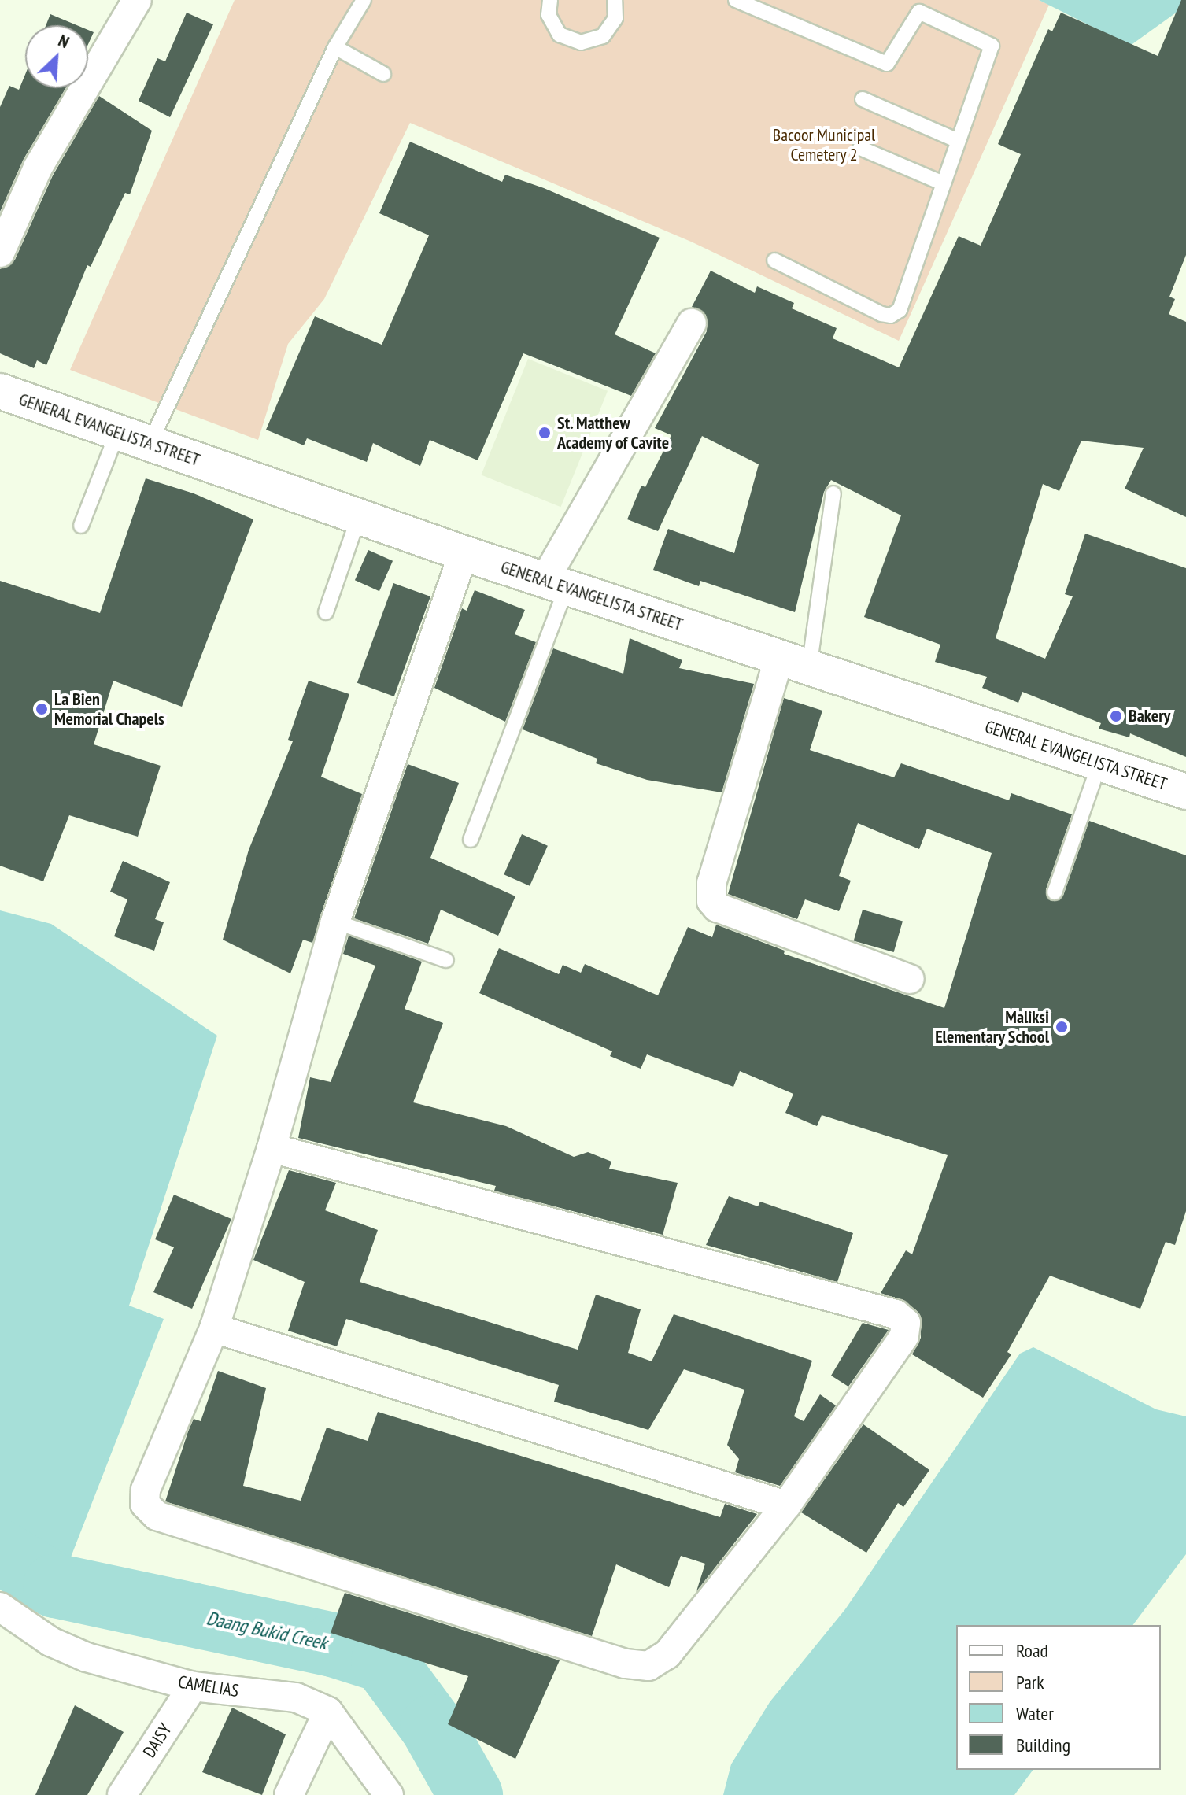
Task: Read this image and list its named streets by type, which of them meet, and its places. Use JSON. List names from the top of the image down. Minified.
{"streets":{"main road":["GENERAL EVANGELISTA STREET"],"street":["CAMELIAS","DAISY"]},"crossings":[["CAMELIAS","DAISY"]],"water":["Daang Bukid Creek"],"parks":["Bacoor Municipal Cemetery 2"],"places":["St. Matthew Academy of Cavite","La Bien Memorial Chapels","Bakery","Maliksi Elementary School"],"legend":["Road","Park","Water","Building"],"north":"top right"}
